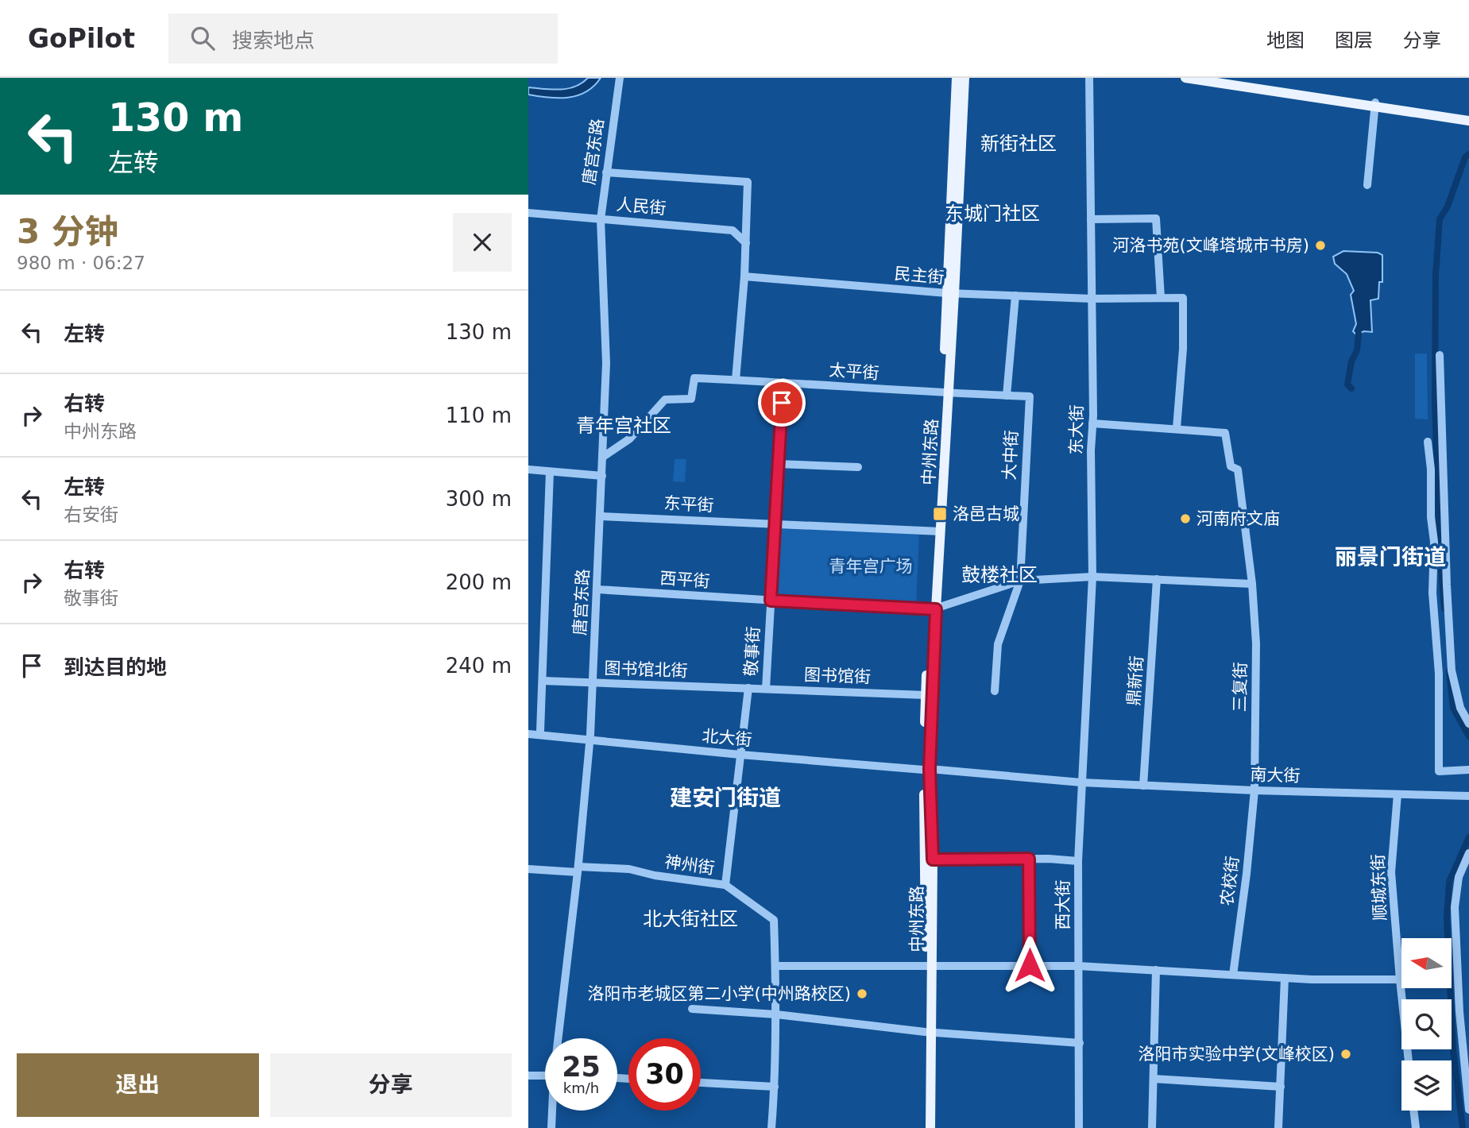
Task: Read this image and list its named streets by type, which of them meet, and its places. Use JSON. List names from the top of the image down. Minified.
{"streets":{"main road":["中州东路"],"street":["唐宫东路","人民街","民主街","太平街","东大街","大中街","东平街","西平街","敬事街","图书馆北街","图书馆街","鼎新街","三复街","北大街","南大街","神州街","农校街","顺城东街","西大街"]},"crossings":[["唐宫东路","人民街"],["唐宫东路","太平街"],["唐宫东路","东平街"],["唐宫东路","西平街"],["唐宫东路","图书馆北街"],["唐宫东路","北大街"],["唐宫东路","神州街"],["民主街","东大街"],["民主街","中州东路"],["民主街","三复街"],["太平街","中州东路"],["太平街","大中街"],["太平街","敬事街"],["东大街","北大街"],["东大街","南大街"],["东大街","西大街"],["中州东路","东平街"],["中州东路","西平街"],["中州东路","图书馆街"],["中州东路","北大街"],["东平街","敬事街"],["西平街","敬事街"],["敬事街","图书馆街"],["图书馆北街","图书馆街"],["鼎新街","南大街"],["三复街","南大街"],["三复街","农校街"],["北大街","南大街"],["北大街","西大街"],["南大街","农校街"],["南大街","顺城东街"],["南大街","西大街"]],"districts":["新街社区","东城门社区","青年宫社区","丽景门街道","鼓楼社区","建安门街道","北大街社区"],"parks":["青年宫广场"],"places":{"other":["河洛书苑(文峰塔城市书房)","河南府文庙","洛阳市老城区第二小学(中州路校区)","洛阳市实验中学(文峰校区)"],"transit":["洛邑古城"]},"north":"left","page":{"header":"GoPilot","search":"搜索地点","nav":["地图","图层","分享"],"turn":["130 m","左转"],"heading":["3 分钟","980 m · 06:27"],"list":[{"name":"左转","value":"130 m"},{"name":"右转","note":"中州东路","value":"110 m"},{"name":"左转","note":"右安街","value":"300 m"},{"name":"右转","note":"敬事街","value":"200 m"},{"name":"到达目的地","value":"240 m"}],"speed":"25 km/h","limit":"30","buttons":["退出","分享"]}}
